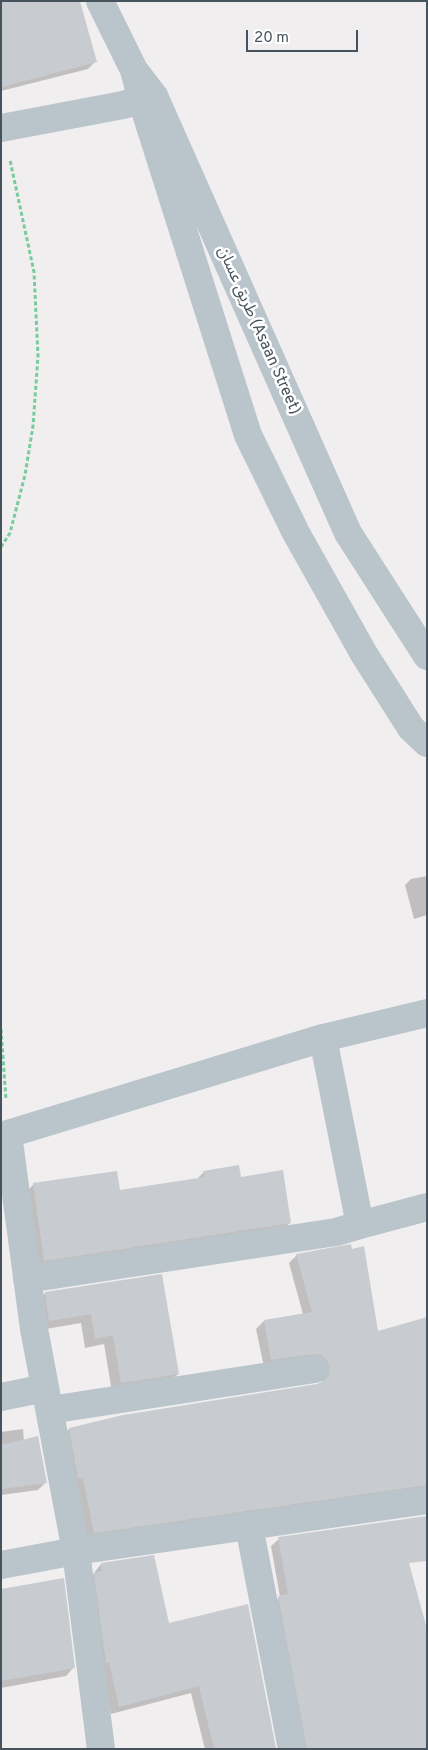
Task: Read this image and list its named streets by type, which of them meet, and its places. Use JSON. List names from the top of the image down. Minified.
{"streets":{"street":["طريق عسان (Asaan Street)"]},"scale_bar":"20 m"}
